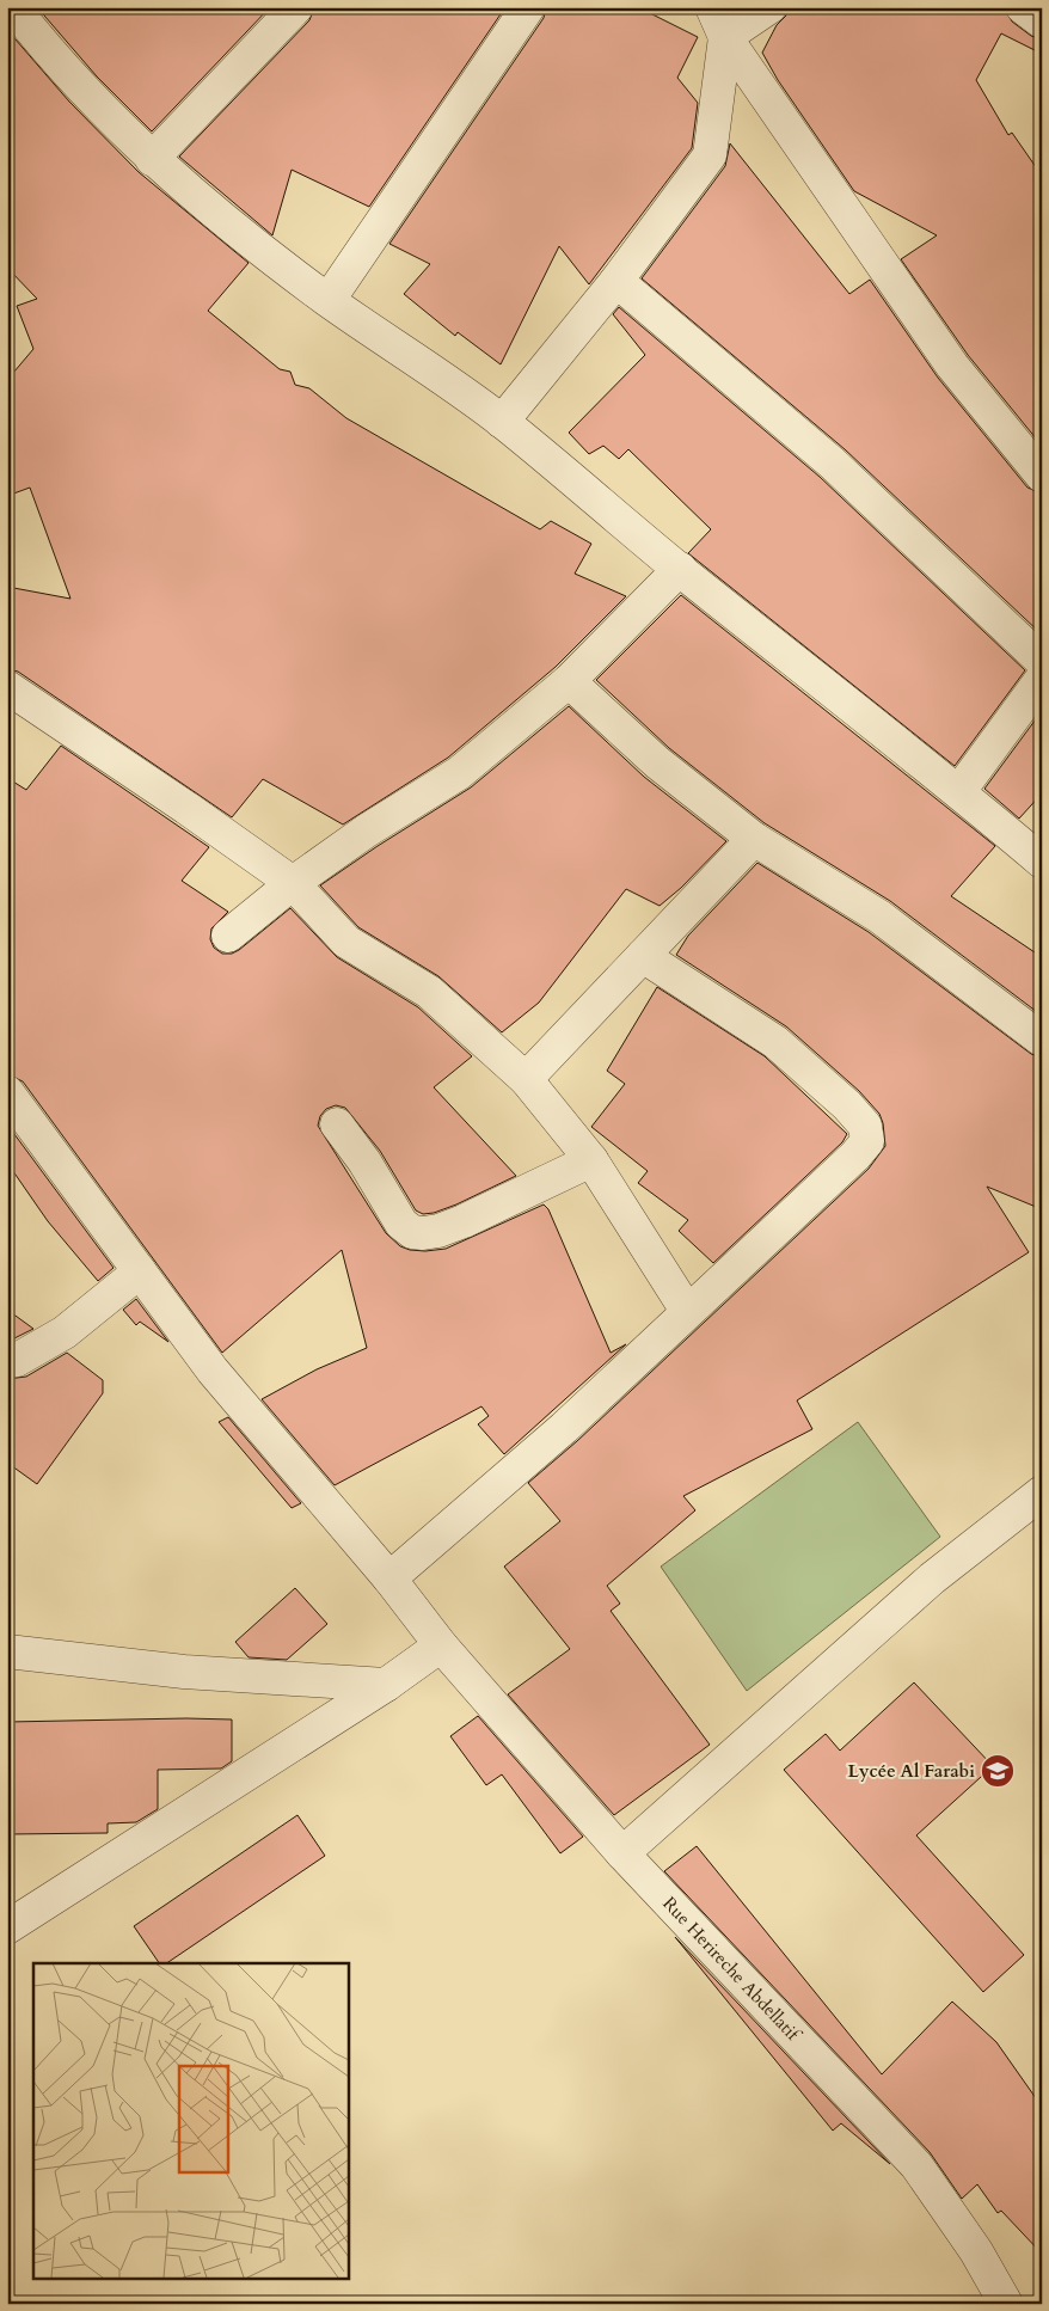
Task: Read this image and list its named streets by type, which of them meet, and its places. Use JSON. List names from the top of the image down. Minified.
{"streets":{"street":["Rue Herireche Abdellatif"]},"places":{"school or university":["Lycée Al Farabi"]}}
